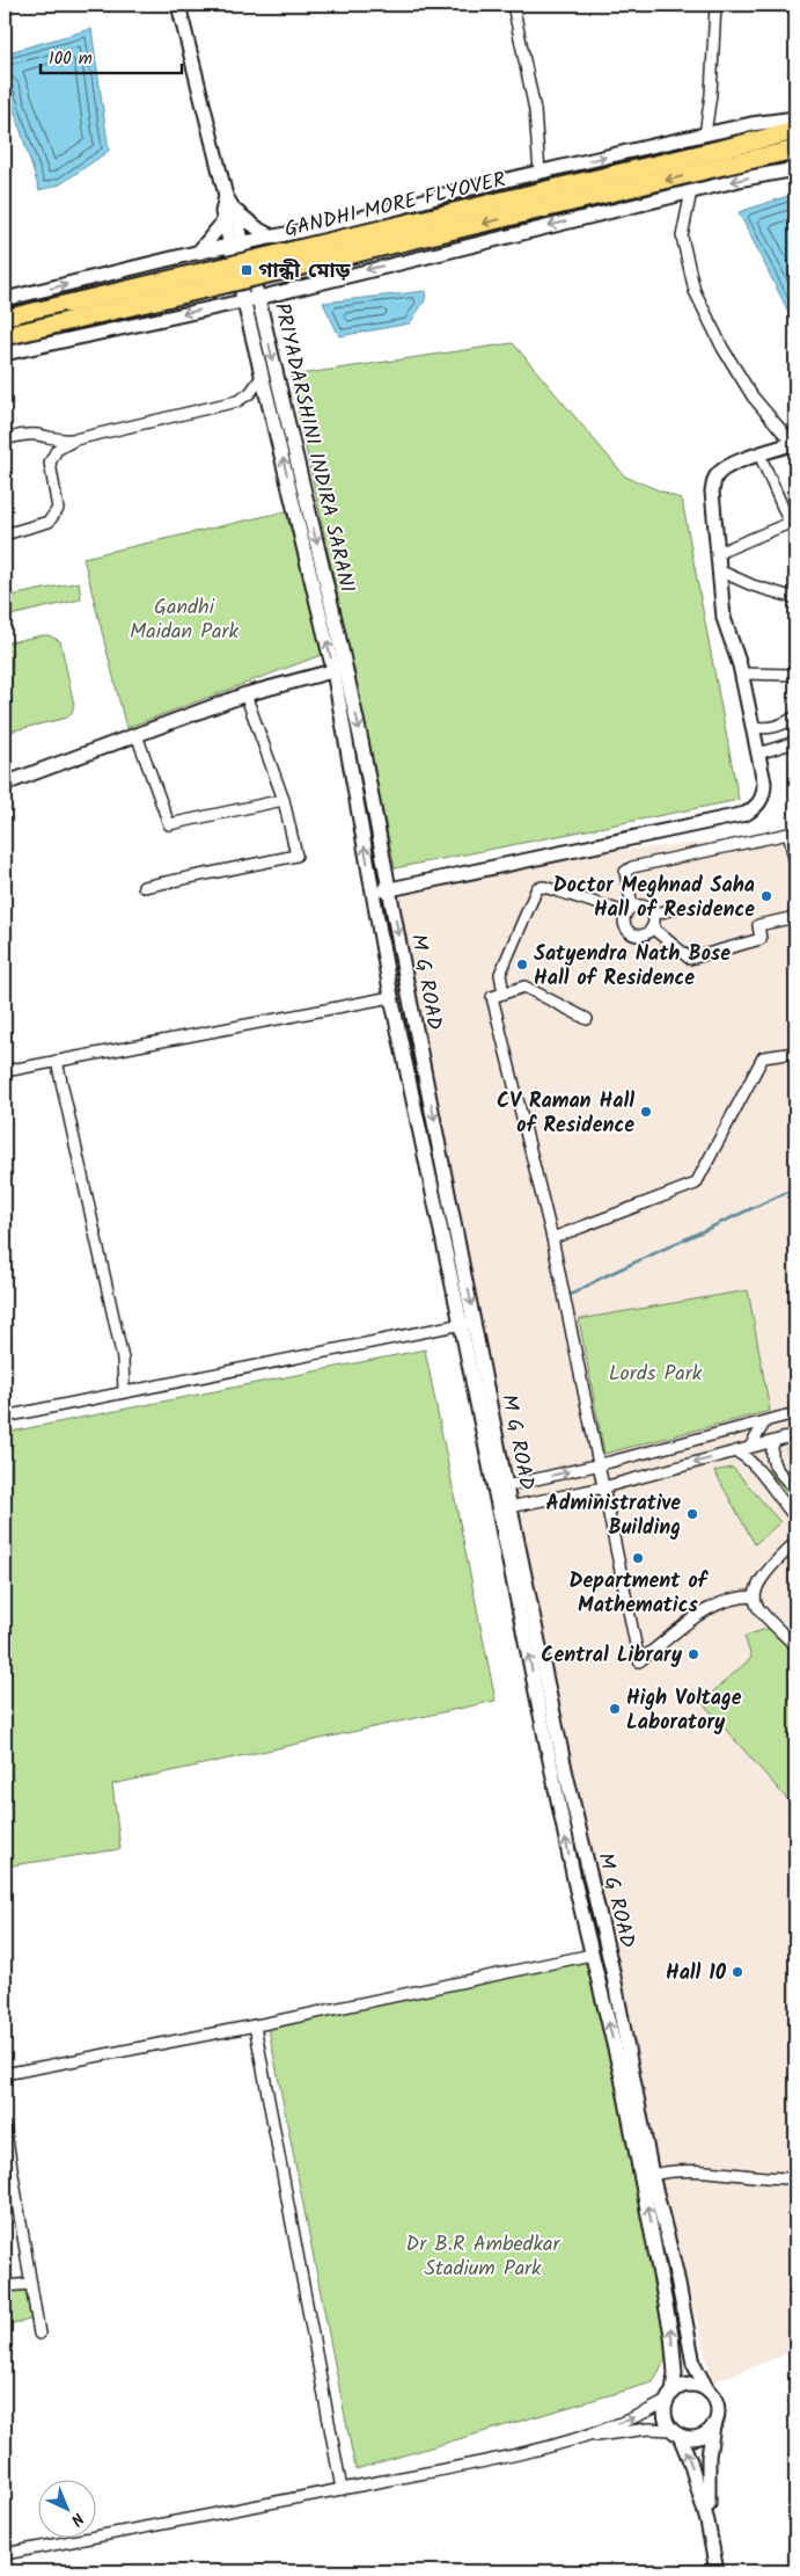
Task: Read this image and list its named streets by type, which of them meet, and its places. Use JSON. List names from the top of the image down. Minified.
{"streets":{"highway":["GANDHI MORE FLYOVER"],"street":["PRIYADARSHINI INDIRA SARANI","M G ROAD"]},"crossings":[["PRIYADARSHINI INDIRA SARANI","M G ROAD"]],"parks":["Gandhi Maidan Park","Lords Park","Dr B.R Ambedkar Stadium Park"],"places":{"transit":["গান্ধী মোড়"],"other":["Doctor Meghnad Saha Hall of Residence","Satyendra Nath Bose Hall of Residence","CV Raman Hall of Residence","Administrative Building","Department of Mathematics","Central Library","High Voltage Laboratory","Hall 10"]},"scale_bar":"100 m","north":"bottom right"}
